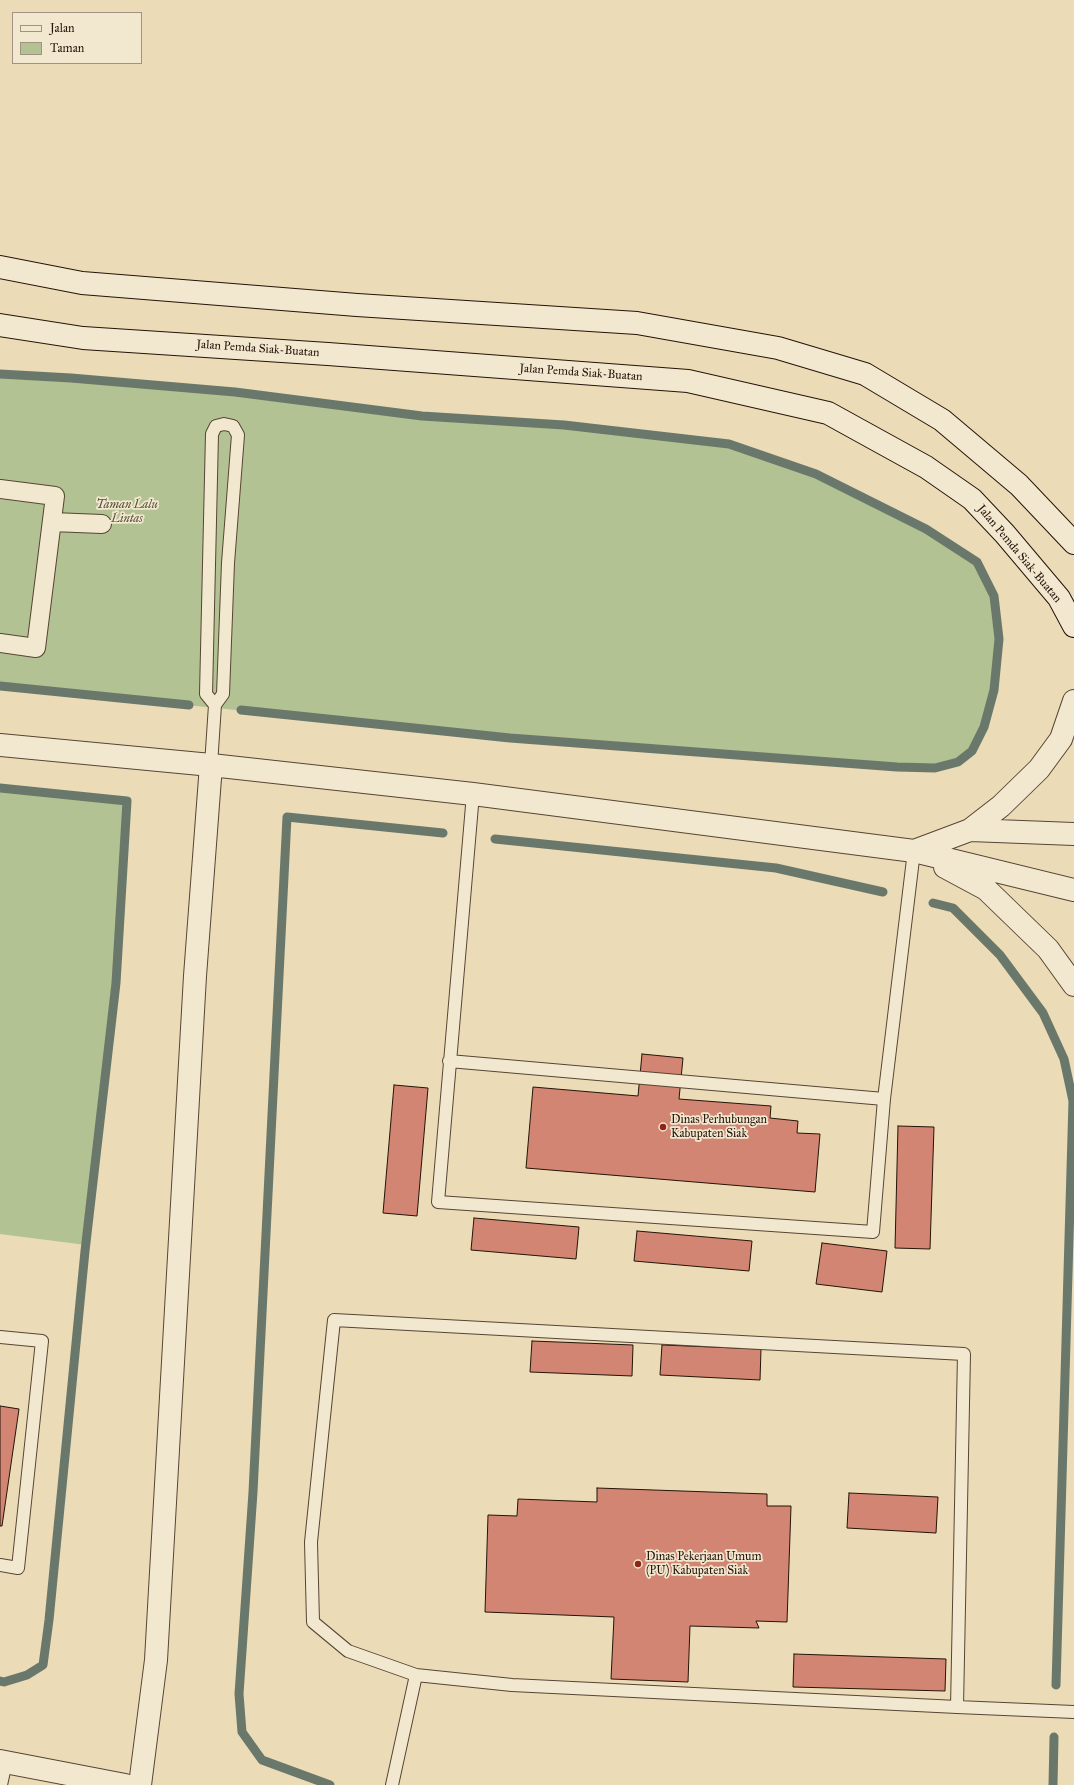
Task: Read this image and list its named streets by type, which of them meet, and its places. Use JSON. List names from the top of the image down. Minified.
{"streets":{"street":["Jalan Pemda Siak-Buatan"]},"parks":["Taman Lalu Lintas"],"places":["Dinas Perhubungan Kabupaten Siak","Dinas Pekerjaan Umum (PU) Kabupaten Siak"],"legend":["Jalan","Taman"]}
